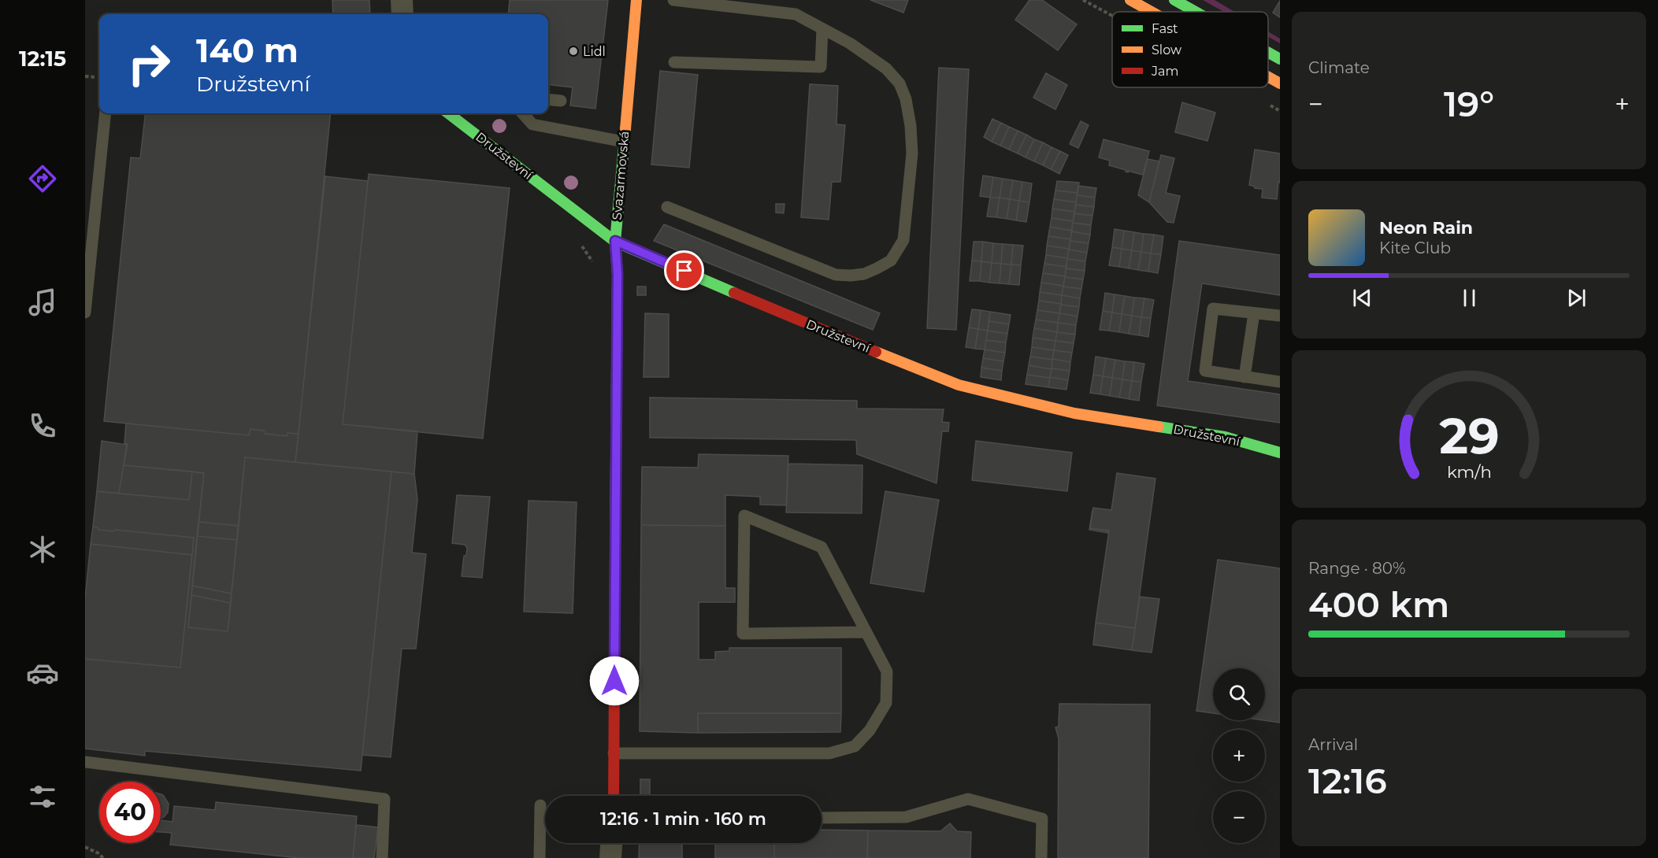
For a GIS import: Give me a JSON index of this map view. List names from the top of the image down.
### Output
{
  "streets": {
    "street": ["Družstevní", "Svazarmovská"]
  },
  "crossings": [
    ["Družstevní", "Svazarmovská"]
  ],
  "places": ["Lidl"],
  "legend": ["Fast", "Slow", "Jam"],
  "page": {
    "tabs": "12:15",
    "tile": [
      "Climate",
      ["Range · 80%", "400 km"],
      ["Arrival", "12:16"]
    ],
    "turn": ["140 m", "Družstevní"],
    "heat": ["−", "19°", "+"],
    "song": ["Neon Rain", "Kite Club"],
    "map_buttons": ["+", "−"],
    "limit": "40",
    "trip": "12:16 · 1 min · 160 m",
    "gauge": ["29", "km/h"]
  }
}
